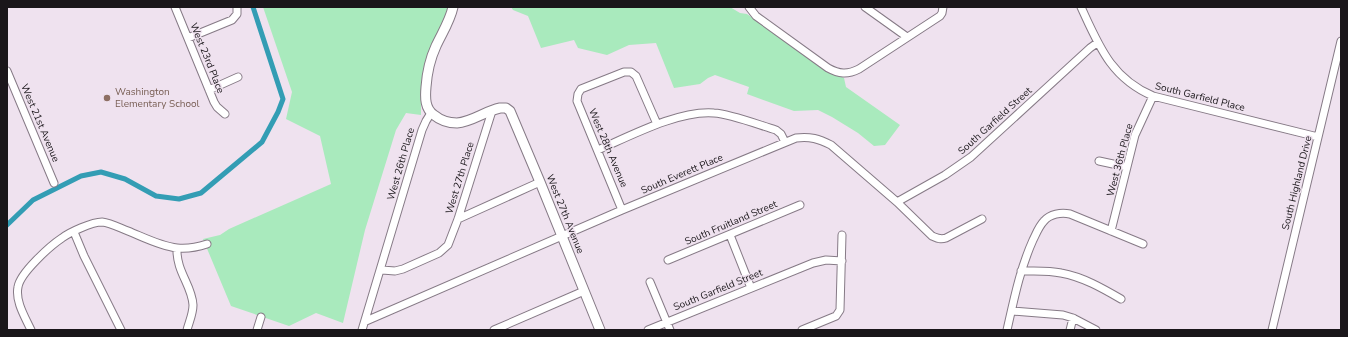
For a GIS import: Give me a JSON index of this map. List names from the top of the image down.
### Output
{
  "streets": {
    "main road": ["West 27th Avenue"],
    "street": [
      "West 23rd Place",
      "South Garfield Place",
      "South Garfield Street",
      "West 21st Avenue",
      "West 28th Avenue",
      "West 36th Place",
      "West 26th Place",
      "South Everett Place",
      "West 27th Place",
      "South Highland Drive",
      "South Fruitland Street"
    ]
  },
  "crossings": [
    ["South Garfield Place", "South Garfield Street"],
    ["South Garfield Place", "West 36th Place"],
    ["South Garfield Place", "South Highland Drive"],
    ["South Garfield Street", "South Everett Place"],
    ["West 28th Avenue", "South Everett Place"],
    ["West 26th Place", "South Everett Place"],
    ["West 26th Place", "West 27th Place"],
    ["South Everett Place", "West 27th Avenue"],
    ["West 27th Place", "West 27th Avenue"]
  ],
  "places": ["Washington Elementary School"]
}
